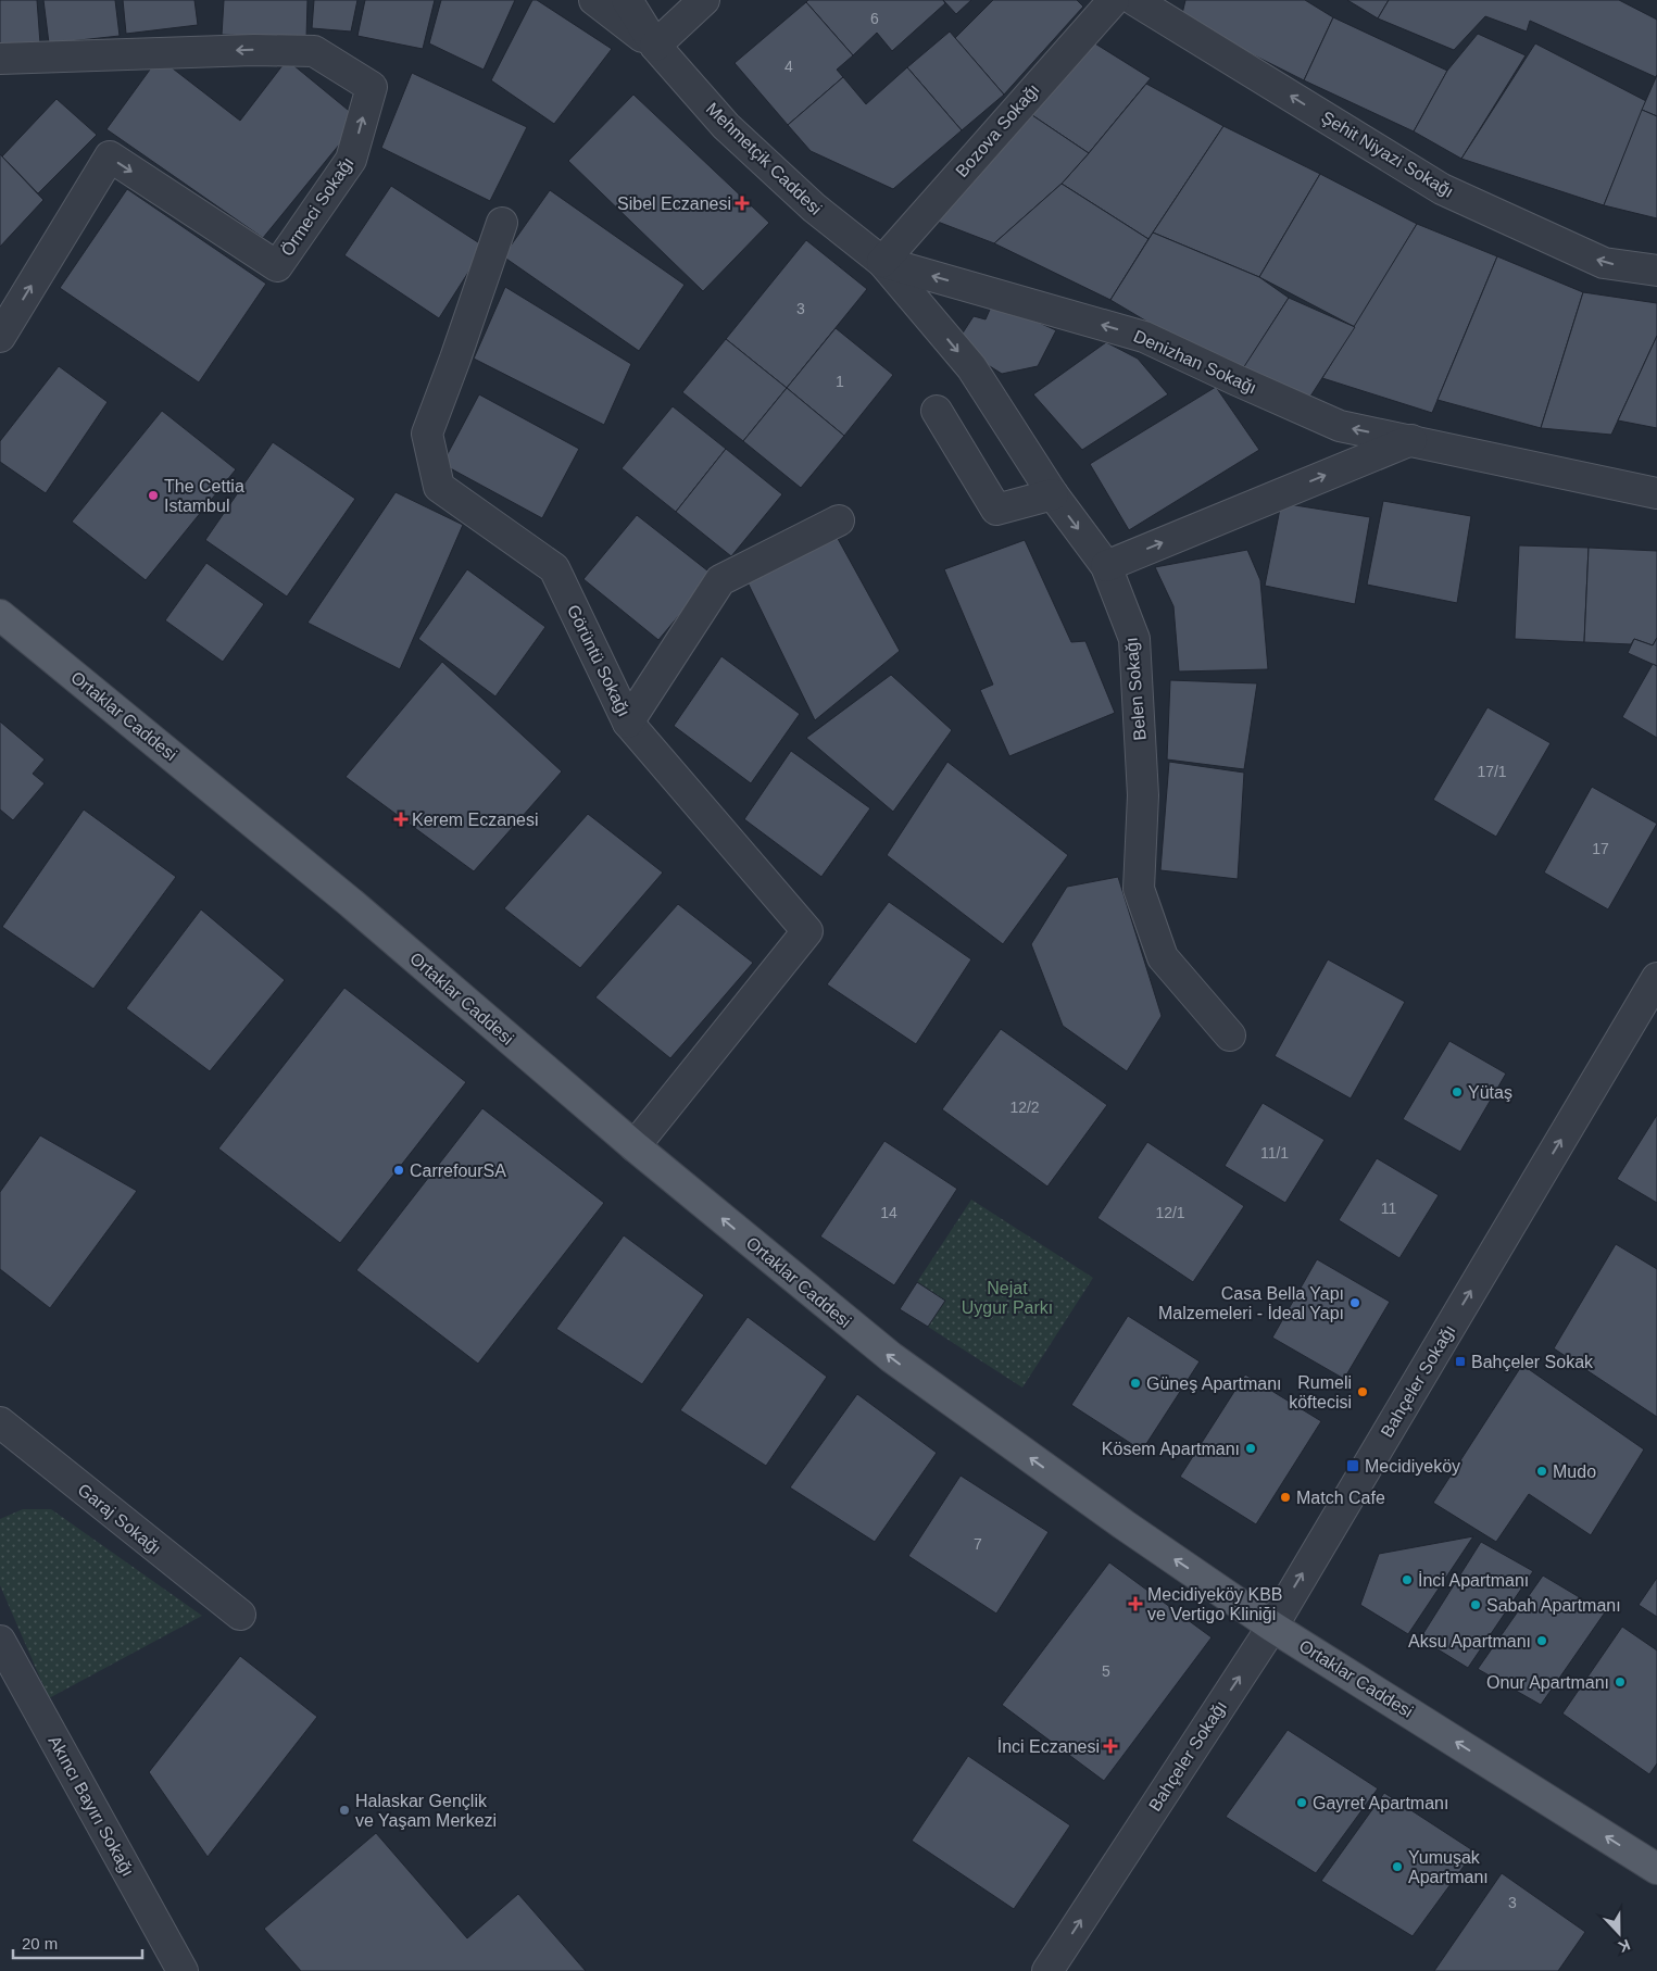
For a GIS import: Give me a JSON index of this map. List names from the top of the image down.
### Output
{
  "streets": {
    "main road": ["Ortaklar Caddesi"],
    "street": [
      "Bozova Sokağı",
      "Şehit Niyazi Sokağı",
      "Mehmetçik Caddesi",
      "Örmeci Sokağı",
      "Denizhan Sokağı",
      "Görüntü Sokağı",
      "Belen Sokağı",
      "Bahçeler Sokağı",
      "Garaj Sokağı",
      "Akıncı Bayırı Sokağı"
    ]
  },
  "crossings": [
    ["Bozova Sokağı", "Mehmetçik Caddesi"],
    ["Bozova Sokağı", "Denizhan Sokağı"],
    ["Bozova Sokağı", "Belen Sokağı"],
    ["Mehmetçik Caddesi", "Denizhan Sokağı"],
    ["Mehmetçik Caddesi", "Belen Sokağı"],
    ["Denizhan Sokağı", "Belen Sokağı"],
    ["Görüntü Sokağı", "Ortaklar Caddesi"],
    ["Ortaklar Caddesi", "Bahçeler Sokağı"]
  ],
  "one_way": [
    "Şehit Niyazi Sokağı",
    "Denizhan Sokağı",
    "Belen Sokağı",
    "Ortaklar Caddesi",
    "Bahçeler Sokağı"
  ],
  "parks": ["Nejat Uygur Parkı"],
  "places": {
    "health": [
      "Sibel Eczanesi",
      "Kerem Eczanesi",
      "Mecidiyeköy KBB ve Vertigo Kliniği",
      "İnci Eczanesi"
    ],
    "other": [
      "The Cettia Istambul",
      "Yütaş",
      "CarrefourSA",
      "Casa Bella Yapı Malzemeleri - İdeal Yapı",
      "Güneş Apartmanı",
      "Rumeli köftecisi",
      "Kösem Apartmanı",
      "Mudo",
      "Match Cafe",
      "İnci Apartmanı",
      "Sabah Apartmanı",
      "Aksu Apartmanı",
      "Onur Apartmanı",
      "Gayret Apartmanı",
      "Halaskar Gençlik ve Yaşam Merkezi",
      "Yumuşak Apartmanı"
    ],
    "transit": ["Bahçeler Sokak", "Mecidiyeköy"]
  },
  "house_numbers": [
    "6",
    "4",
    "3",
    "1",
    "17/1",
    "17",
    "12/2",
    "11/1",
    "11",
    "14",
    "12/1",
    "7",
    "5",
    "3"
  ],
  "scale_bar": "20 m",
  "north": "bottom"
}
